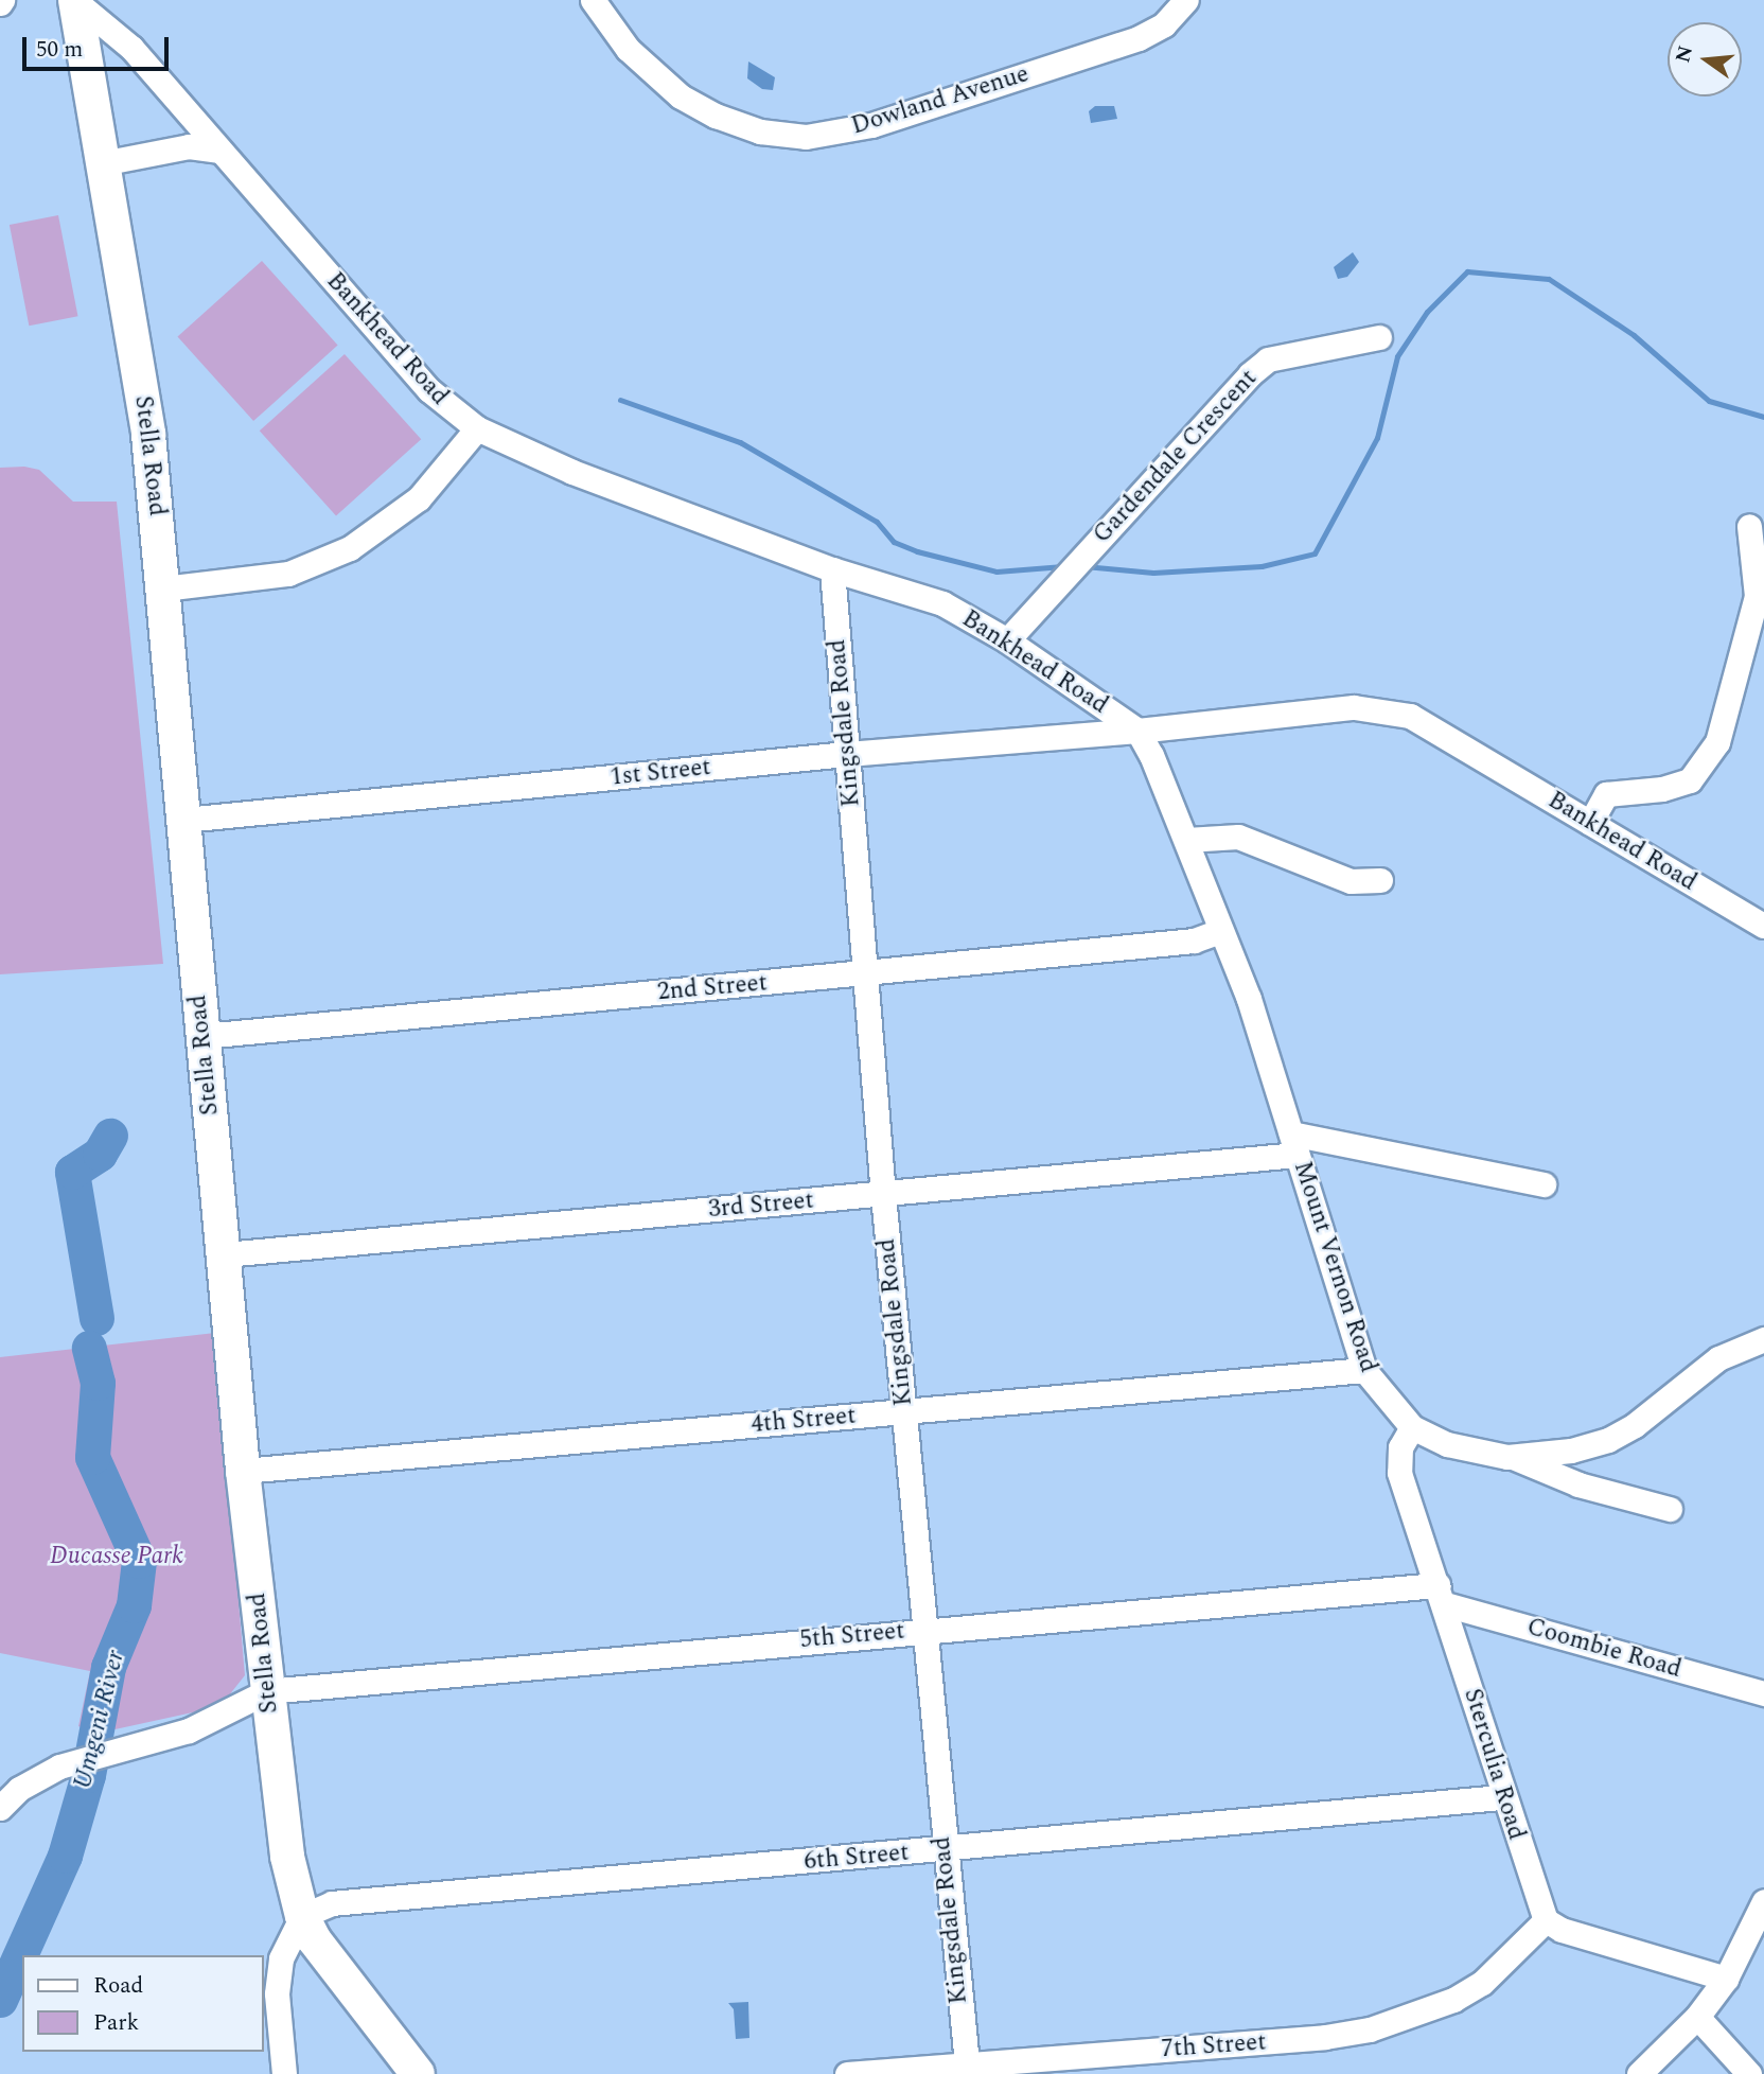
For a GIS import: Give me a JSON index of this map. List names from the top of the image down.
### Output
{
  "streets": {
    "main road": ["Stella Road"],
    "street": [
      "Dowland Avenue",
      "Bankhead Road",
      "Gardendale Crescent",
      "Kingsdale Road",
      "1st Street",
      "2nd Street",
      "3rd Street",
      "Mount Vernon Road",
      "4th Street",
      "5th Street",
      "Coombie Road",
      "Sterculia Road",
      "6th Street",
      "7th Street"
    ]
  },
  "crossings": [
    ["Bankhead Road", "Stella Road"],
    ["Bankhead Road", "Gardendale Crescent"],
    ["Bankhead Road", "Kingsdale Road"],
    ["Bankhead Road", "1st Street"],
    ["Bankhead Road", "Mount Vernon Road"],
    ["Stella Road", "1st Street"],
    ["Stella Road", "2nd Street"],
    ["Stella Road", "3rd Street"],
    ["Stella Road", "4th Street"],
    ["Stella Road", "5th Street"],
    ["Stella Road", "6th Street"],
    ["Kingsdale Road", "1st Street"],
    ["Kingsdale Road", "2nd Street"],
    ["Kingsdale Road", "3rd Street"],
    ["Kingsdale Road", "4th Street"],
    ["Kingsdale Road", "5th Street"],
    ["Kingsdale Road", "6th Street"],
    ["Kingsdale Road", "7th Street"],
    ["1st Street", "Mount Vernon Road"],
    ["2nd Street", "Mount Vernon Road"],
    ["3rd Street", "Mount Vernon Road"],
    ["Mount Vernon Road", "4th Street"],
    ["Mount Vernon Road", "Sterculia Road"],
    ["5th Street", "Coombie Road"],
    ["5th Street", "Sterculia Road"],
    ["Coombie Road", "Sterculia Road"],
    ["Sterculia Road", "6th Street"],
    ["Sterculia Road", "7th Street"]
  ],
  "water": ["Umgeni River"],
  "parks": ["Ducasse Park"],
  "legend": ["Road", "Park"],
  "scale_bar": "50 m",
  "north": "left"
}
